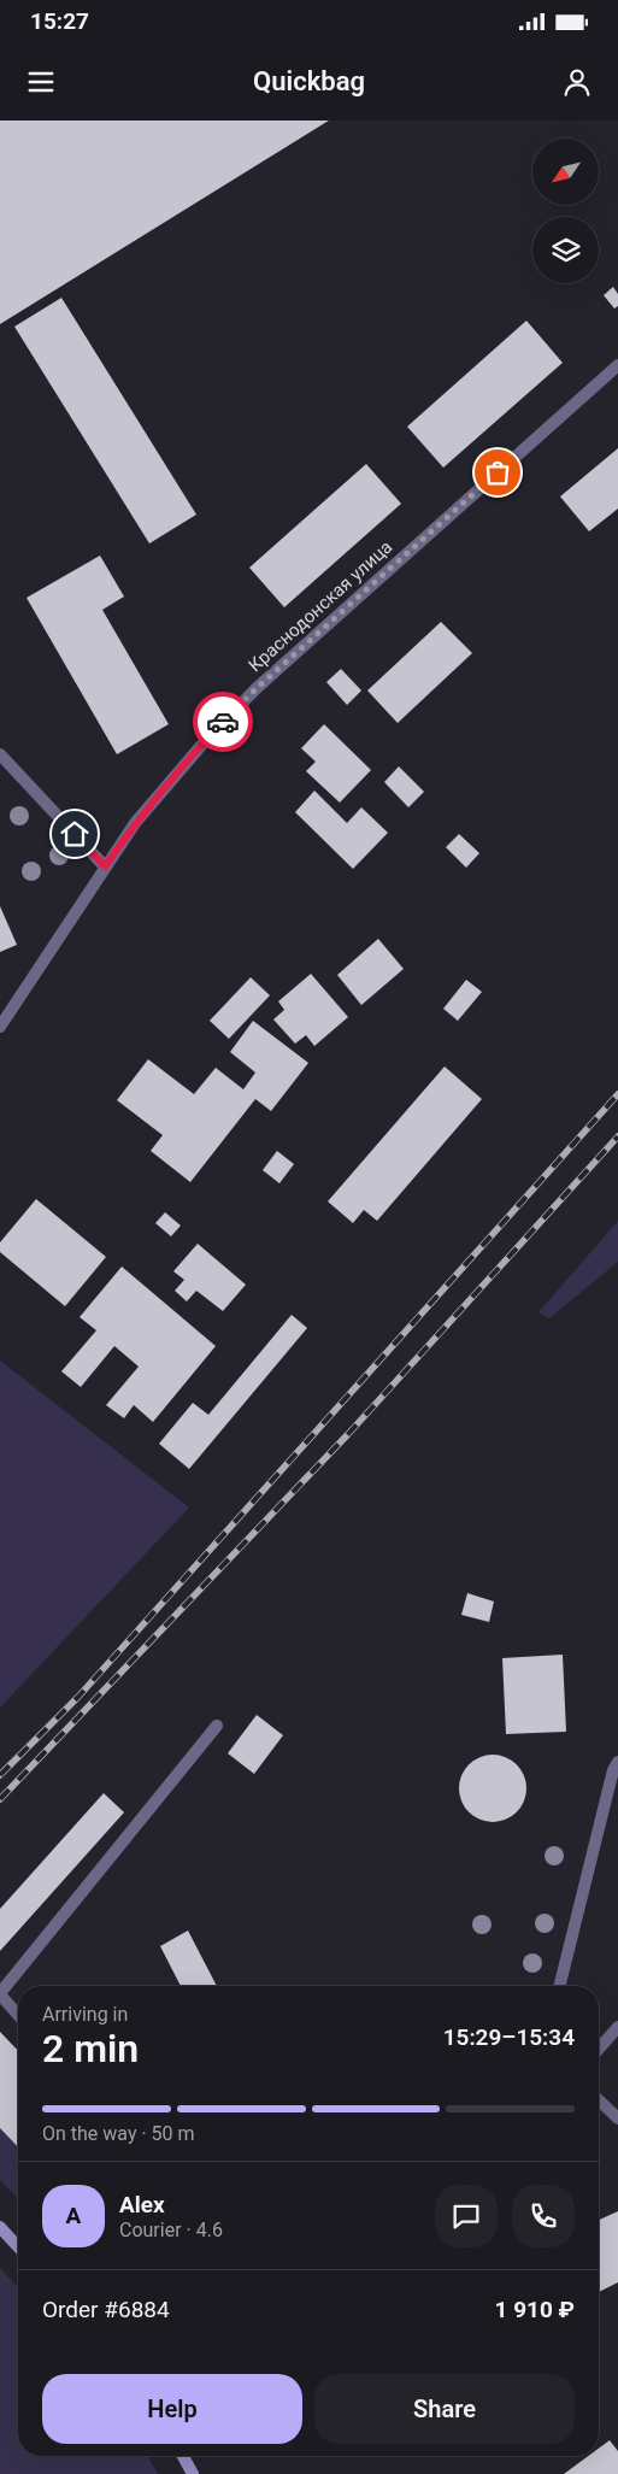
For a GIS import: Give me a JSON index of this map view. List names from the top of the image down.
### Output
{
  "streets": {
    "street": ["Краснодонская улица"]
  },
  "north": "bottom left",
  "page": {
    "status": "15:27",
    "header": "Quickbag",
    "heading": ["2 min", "Arriving in", "15:29–15:34"],
    "panel": [
      "Alex",
      "Courier · 4.6",
      "Order #6884",
      "1 910 ₽"
    ],
    "bar": "On the way · 50 m",
    "round": "A",
    "buttons": ["Help", "Share"]
  }
}
